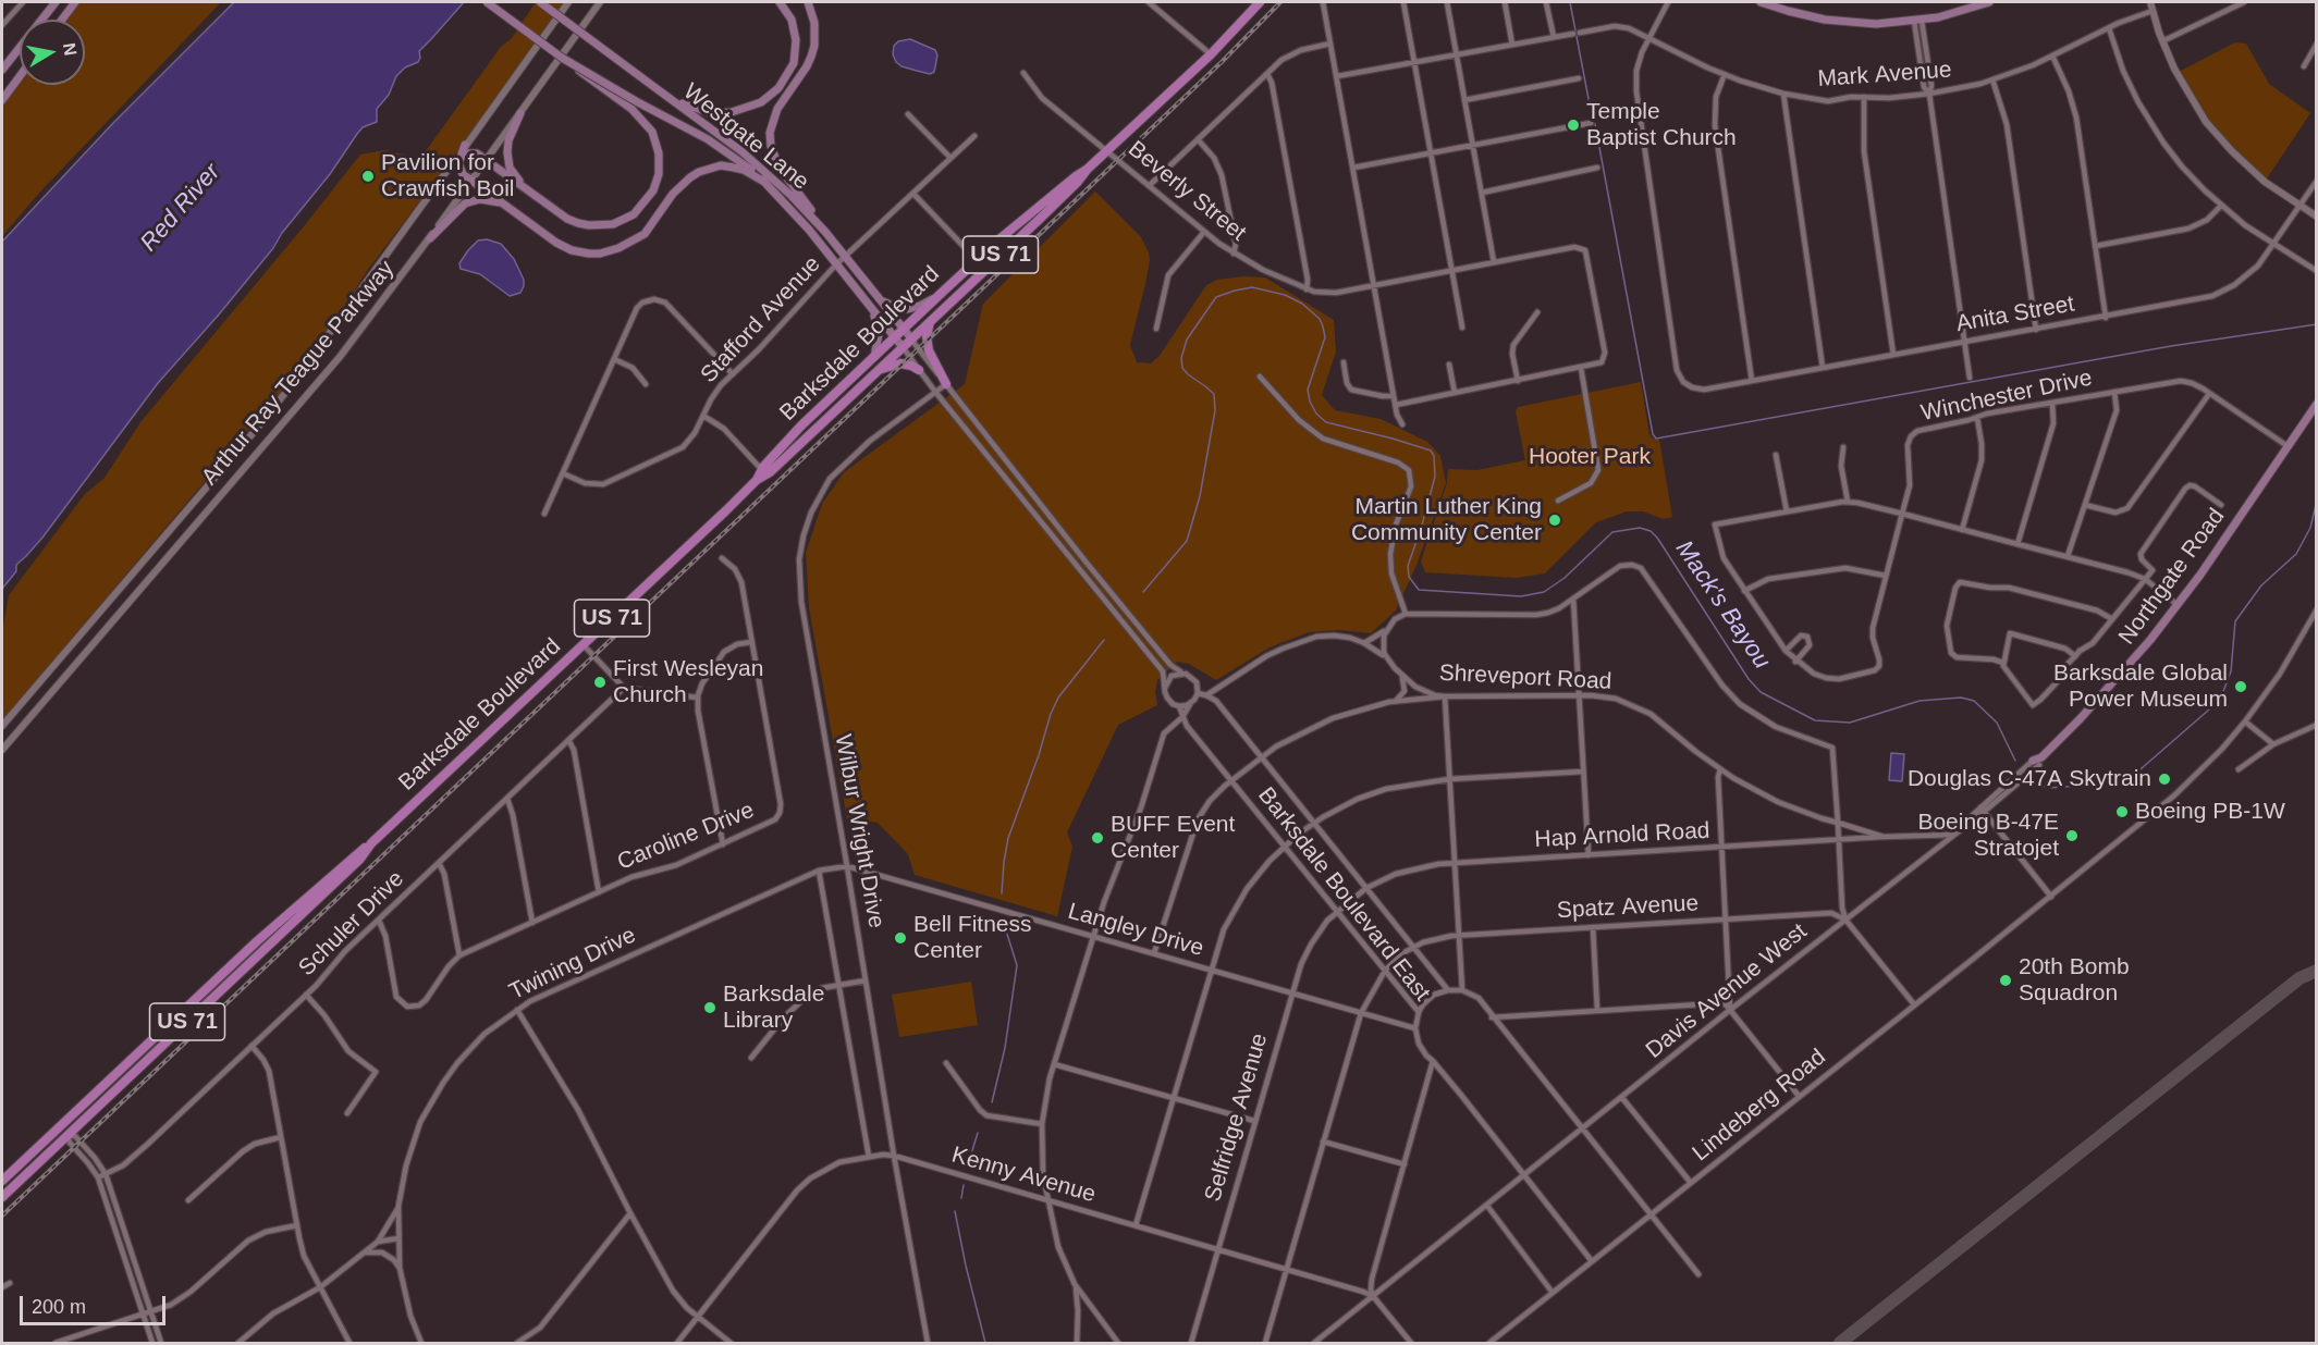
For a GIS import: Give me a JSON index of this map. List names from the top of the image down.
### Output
{
  "streets": {
    "main road": [
      "Westgate Lane",
      "US 71",
      "Barksdale Boulevard",
      "Northgate Road"
    ],
    "street": [
      "Mark Avenue",
      "Beverly Street",
      "Anita Street",
      "Stafford Avenue",
      "Arthur Ray Teague Parkway",
      "Winchester Drive",
      "Shreveport Road",
      "Wilbur Wright Drive",
      "Hap Arnold Road",
      "Caroline Drive",
      "Barksdale Boulevard East",
      "Spatz Avenue",
      "Schuler Drive",
      "Langley Drive",
      "Twining Drive",
      "Davis Avenue West",
      "Lindeberg Road",
      "Selfridge Avenue",
      "Kenny Avenue"
    ]
  },
  "crossings": [
    ["Mark Avenue", "Anita Street"],
    ["Westgate Lane", "Stafford Avenue"],
    ["Westgate Lane", "Barksdale Boulevard"],
    ["Beverly Street", "Barksdale Boulevard"],
    ["Winchester Drive", "Northgate Road"],
    ["Northgate Road", "Davis Avenue West"],
    ["Shreveport Road", "Hap Arnold Road"],
    ["Shreveport Road", "Davis Avenue West"],
    ["Wilbur Wright Drive", "Langley Drive"],
    ["Wilbur Wright Drive", "Twining Drive"],
    ["Wilbur Wright Drive", "Kenny Avenue"],
    ["Hap Arnold Road", "Barksdale Boulevard East"],
    ["Hap Arnold Road", "Selfridge Avenue"],
    ["Caroline Drive", "Schuler Drive"],
    ["Barksdale Boulevard East", "Langley Drive"],
    ["Barksdale Boulevard East", "Davis Avenue West"],
    ["Barksdale Boulevard East", "Lindeberg Road"],
    ["Barksdale Boulevard East", "Selfridge Avenue"],
    ["Spatz Avenue", "Davis Avenue West"],
    ["Langley Drive", "Twining Drive"],
    ["Langley Drive", "Selfridge Avenue"],
    ["Davis Avenue West", "Kenny Avenue"],
    ["Selfridge Avenue", "Kenny Avenue"]
  ],
  "water": ["Red River", "Mack's Bayou"],
  "parks": ["Hooter Park"],
  "places": [
    "Temple Baptist Church",
    "Pavilion for Crawfish Boil",
    "Martin Luther King Community Center",
    "First Wesleyan Church",
    "Barksdale Global Power Museum",
    "Douglas C-47A Skytrain",
    "Boeing PB-1W",
    "Boeing B-47E Stratojet",
    "BUFF Event Center",
    "Bell Fitness Center",
    "20th Bomb Squadron",
    "Barksdale Library"
  ],
  "scale_bar": "200 m",
  "north": "right"
}
